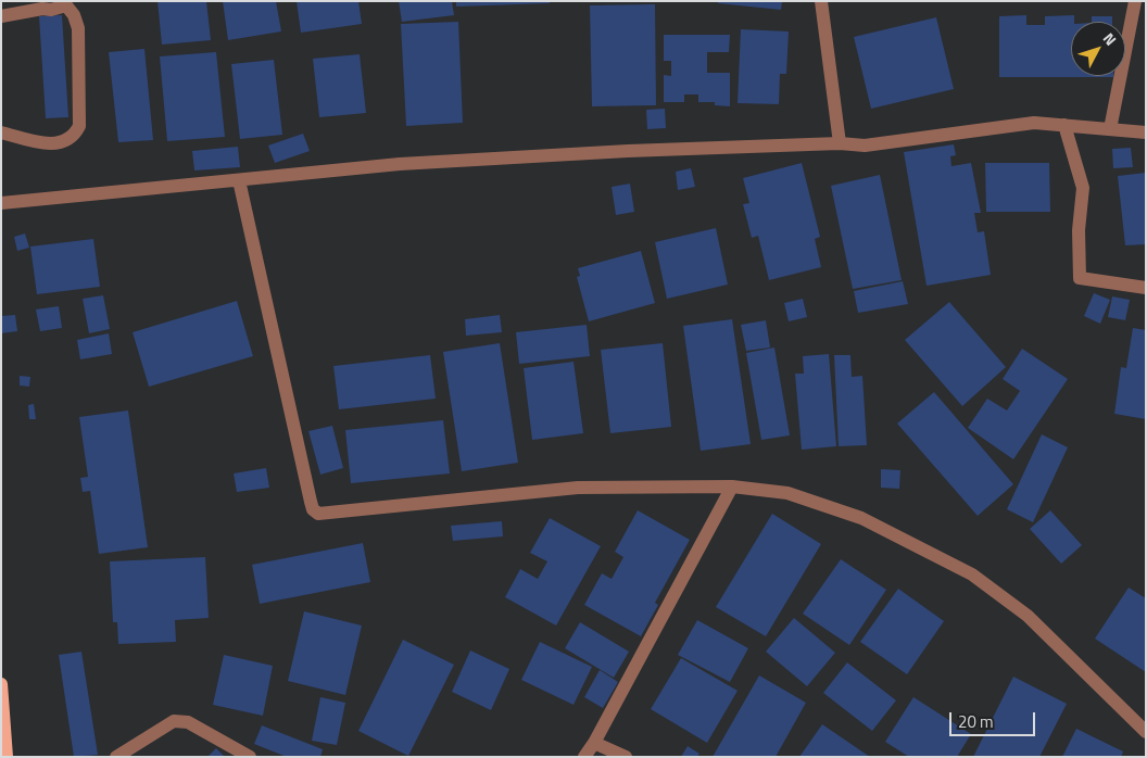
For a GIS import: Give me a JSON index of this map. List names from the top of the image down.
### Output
{
  "scale_bar": "20 m",
  "north": "top right"
}
